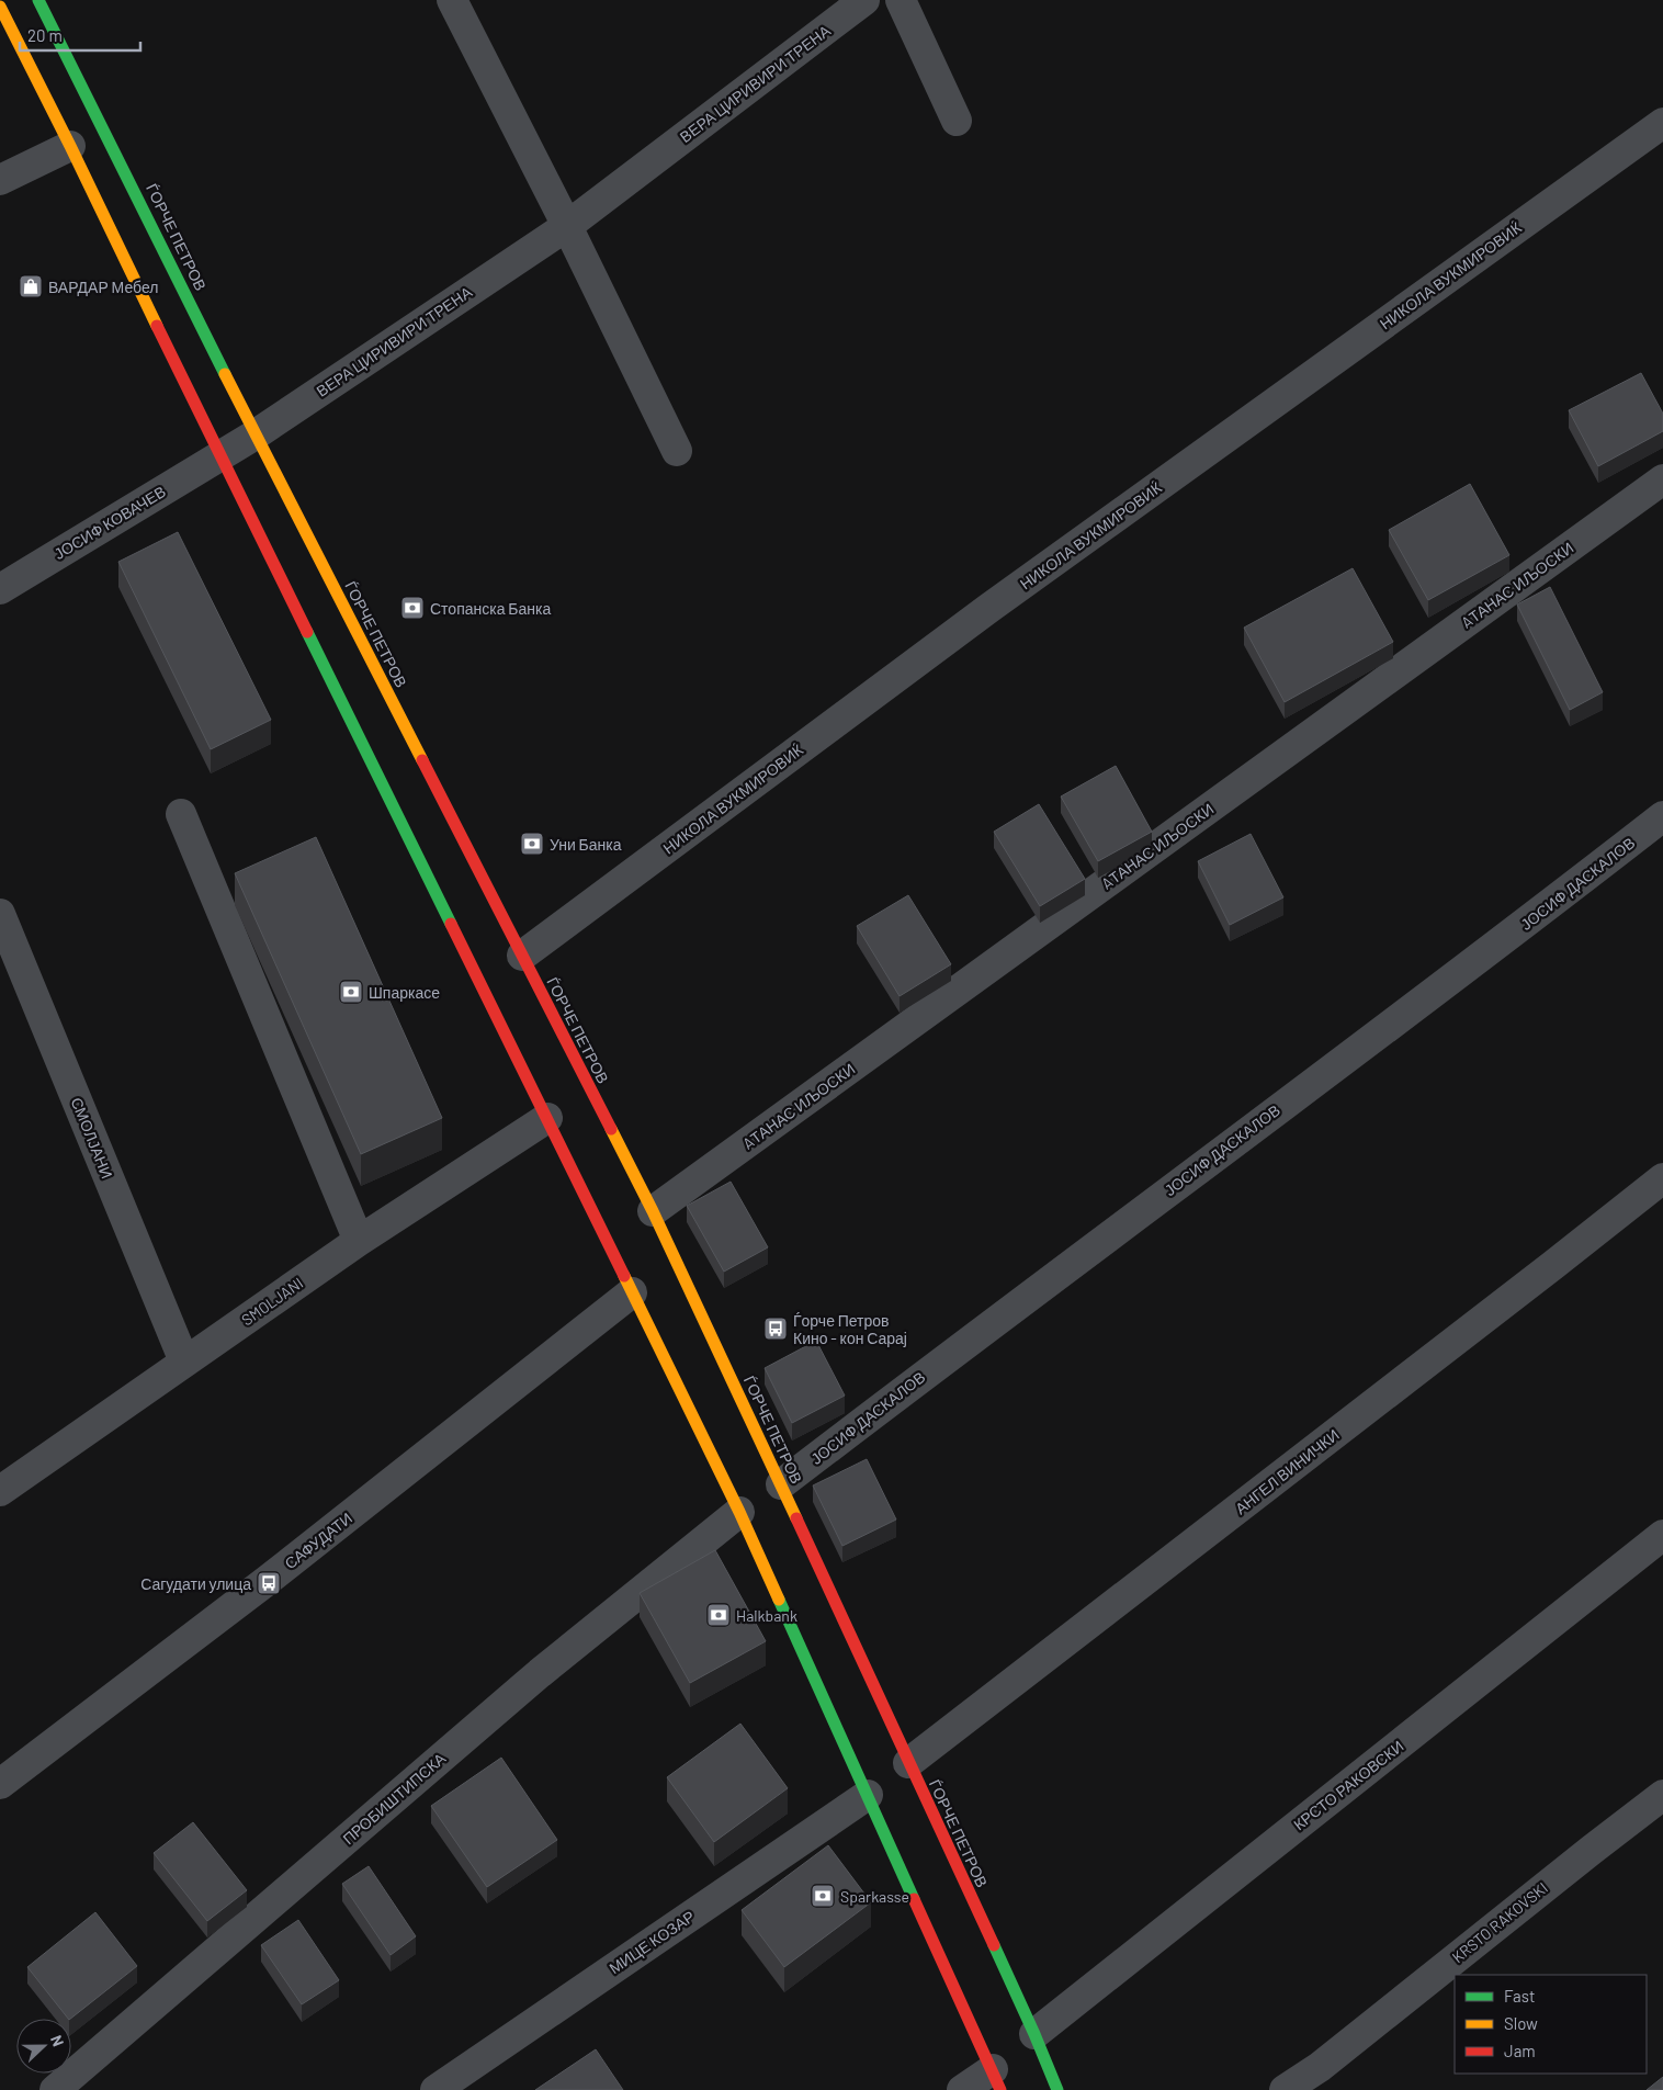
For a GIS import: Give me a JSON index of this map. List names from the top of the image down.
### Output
{
  "streets": {
    "street": [
      "ВЕРА ЦИРИВИРИ ТРЕНА",
      "ЃОРЧЕ ПЕТРОВ",
      "НИКОЛА ВУКМИРОВИЌ",
      "ЈОСИФ КОВАЧЕВ",
      "AТАНАС ИЉОСКИ",
      "ЈОСИФ ДАСКАЛОВ",
      "СМОЛЈАНИ",
      "SMOLJANI",
      "АНГЕЛ ВИНИЧКИ",
      "САФУДАТИ",
      "КРСТО РАКОВСКИ",
      "ПРОБИШТИПСКА",
      "KRSTO RAKOVSKI",
      "МИЦЕ КОЗАР"
    ]
  },
  "crossings": [
    ["ВЕРА ЦИРИВИРИ ТРЕНА", "ЃОРЧЕ ПЕТРОВ"],
    ["ВЕРА ЦИРИВИРИ ТРЕНА", "ЈОСИФ КОВАЧЕВ"],
    ["ЃОРЧЕ ПЕТРОВ", "НИКОЛА ВУКМИРОВИЌ"],
    ["ЃОРЧЕ ПЕТРОВ", "AТАНАС ИЉОСКИ"],
    ["ЃОРЧЕ ПЕТРОВ", "ЈОСИФ ДАСКАЛОВ"],
    ["ЃОРЧЕ ПЕТРОВ", "АНГЕЛ ВИНИЧКИ"],
    ["ЃОРЧЕ ПЕТРОВ", "КРСТО РАКОВСКИ"],
    ["СМОЛЈАНИ", "SMOLJANI"]
  ],
  "places": {
    "shop": ["ВАРДАР Мебел"],
    "bank": [
      "Стопанска Банка",
      "Уни Банка",
      "Шпаркасе",
      "Halkbank",
      "Sparkasse"
    ],
    "bus stop": ["Ѓорче Петров Кино - кон Сарај", "Сагудати улица"]
  },
  "legend": ["Fast", "Slow", "Jam"],
  "scale_bar": "20 m",
  "north": "right"
}
